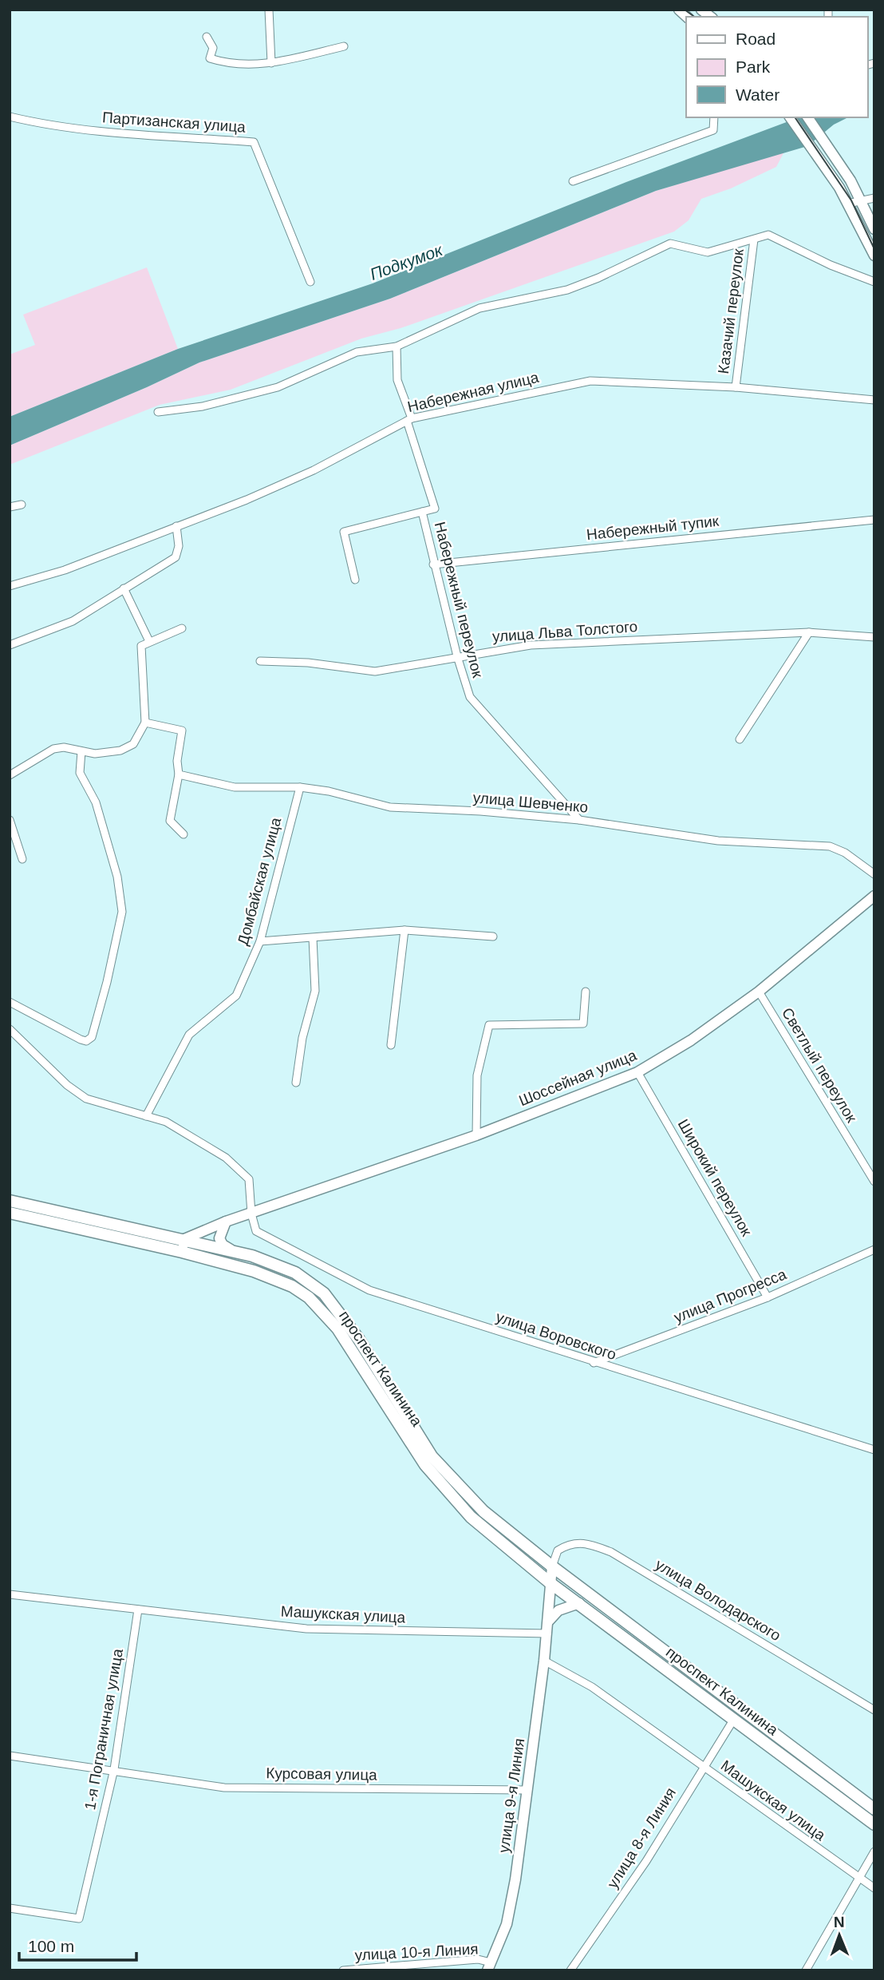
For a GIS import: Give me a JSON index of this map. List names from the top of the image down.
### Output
{
  "streets": {
    "main road": ["Шоссейная улица", "проспект Калинина", "улица 9-я Линия"],
    "street": [
      "Партизанская улица",
      "Казачий переулок",
      "Набережная улица",
      "Набережный тупик",
      "Набережный переулок",
      "улица Льва Толстого",
      "улица Шевченко",
      "Домбайская улица",
      "Светлый переулок",
      "Широкий переулок",
      "улица Прогресса",
      "улица Воровского",
      "улица Володарского",
      "Машукская улица",
      "1-я Пограничная улица",
      "Курсовая улица",
      "улица 8-я Линия",
      "улица 10-я Линия"
    ]
  },
  "crossings": [
    ["Казачий переулок", "Набережная улица"],
    ["Набережная улица", "Набережный переулок"],
    ["Набережный тупик", "Набережный переулок"],
    ["Набережный переулок", "улица Льва Толстого"],
    ["Набережный переулок", "улица Шевченко"],
    ["улица Шевченко", "Домбайская улица"],
    ["Светлый переулок", "Шоссейная улица"],
    ["Шоссейная улица", "Широкий переулок"],
    ["Шоссейная улица", "улица Воровского"],
    ["Шоссейная улица", "проспект Калинина"],
    ["Широкий переулок", "улица Прогресса"],
    ["улица Прогресса", "улица Воровского"],
    ["проспект Калинина", "улица Володарского"],
    ["проспект Калинина", "улица 9-я Линия"],
    ["проспект Калинина", "улица 8-я Линия"],
    ["Машукская улица", "1-я Пограничная улица"],
    ["Машукская улица", "улица 9-я Линия"],
    ["Машукская улица", "улица 8-я Линия"],
    ["1-я Пограничная улица", "Курсовая улица"],
    ["Курсовая улица", "улица 9-я Линия"],
    ["улица 9-я Линия", "улица 10-я Линия"]
  ],
  "water": ["Подкумок"],
  "legend": ["Road", "Park", "Water"],
  "scale_bar": "100 m",
  "north": "top"
}
